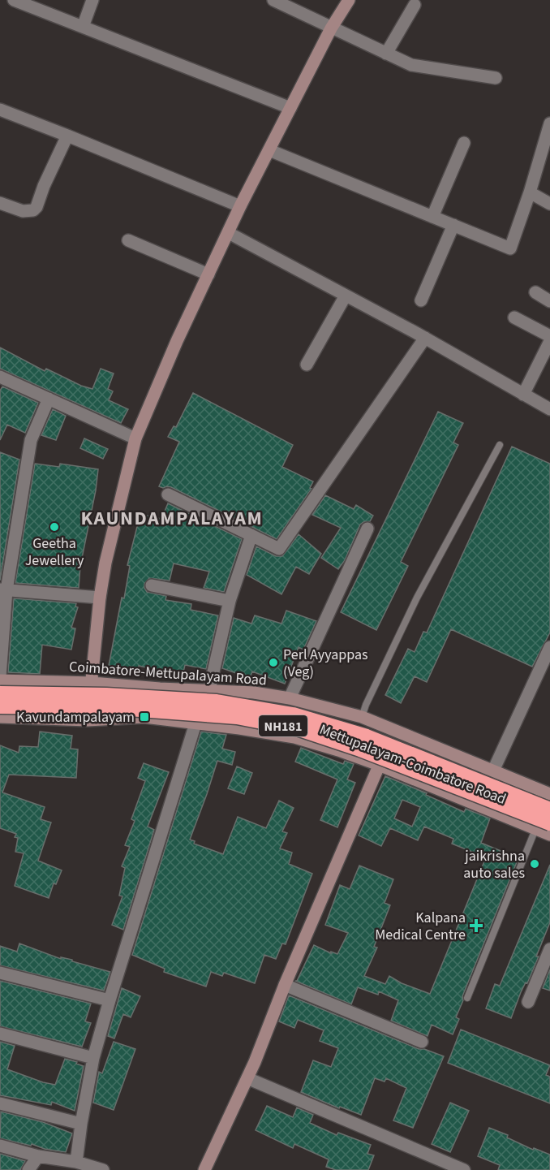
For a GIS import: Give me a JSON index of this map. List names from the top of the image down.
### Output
{
  "streets": {
    "highway": ["NH181"],
    "main road": ["Coimbatore-Mettupalayam Road", "Mettupalayam-Coimbatore Road"]
  },
  "districts": ["KAUNDAMPALAYAM"],
  "places": {
    "other": ["Geetha Jewellery", "Perl Ayyappas (Veg)", "jaikrishna auto sales"],
    "transit": ["Kavundampalayam"],
    "health": ["Kalpana Medical Centre"]
  }
}
